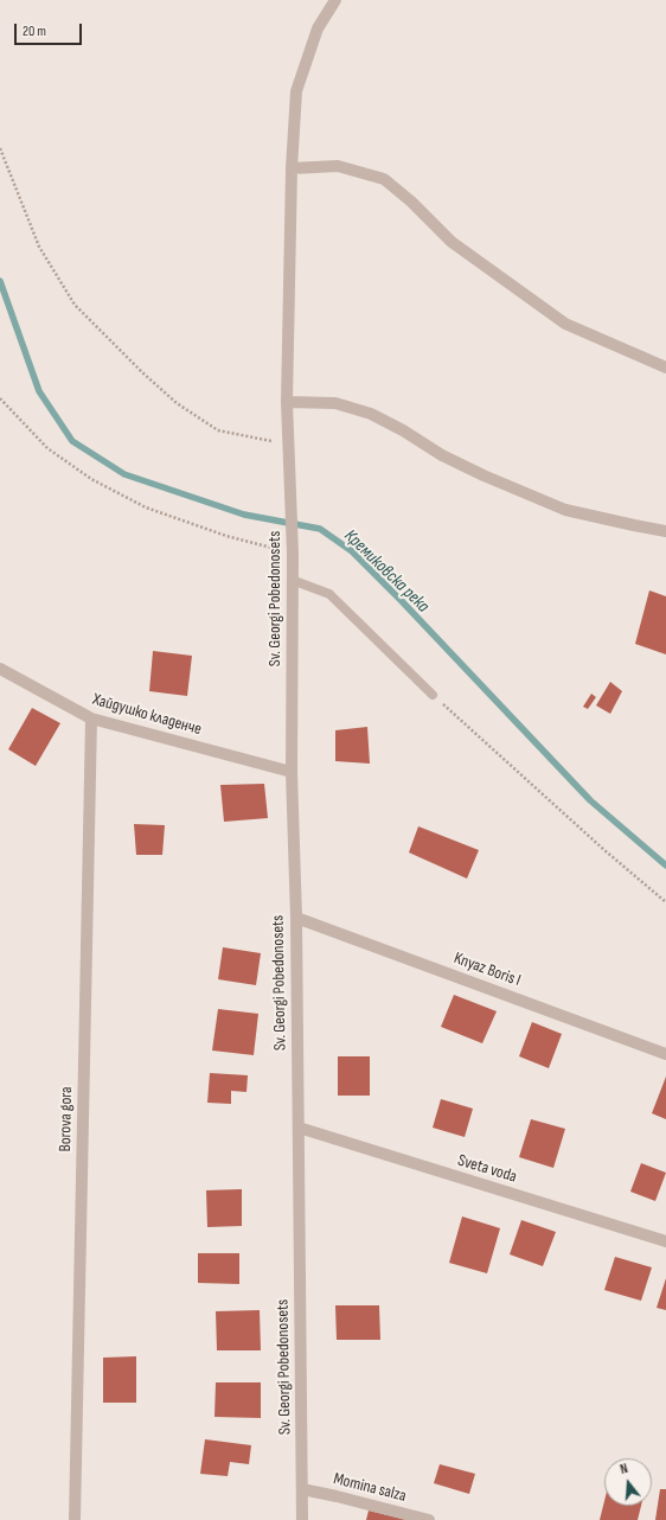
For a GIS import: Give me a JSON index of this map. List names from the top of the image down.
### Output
{
  "streets": {
    "street": [
      "Sv. Georgi Pobedonosets",
      "Хайдушко кладенче",
      "Knyaz Boris I",
      "Borova gora",
      "Sveta voda",
      "Momina salza"
    ]
  },
  "crossings": [
    ["Sv. Georgi Pobedonosets", "Хайдушко кладенче"],
    ["Sv. Georgi Pobedonosets", "Knyaz Boris I"],
    ["Sv. Georgi Pobedonosets", "Sveta voda"],
    ["Sv. Georgi Pobedonosets", "Momina salza"],
    ["Хайдушко кладенче", "Borova gora"]
  ],
  "water": ["Кремиковска река"],
  "scale_bar": "20 m",
  "north": "top"
}
